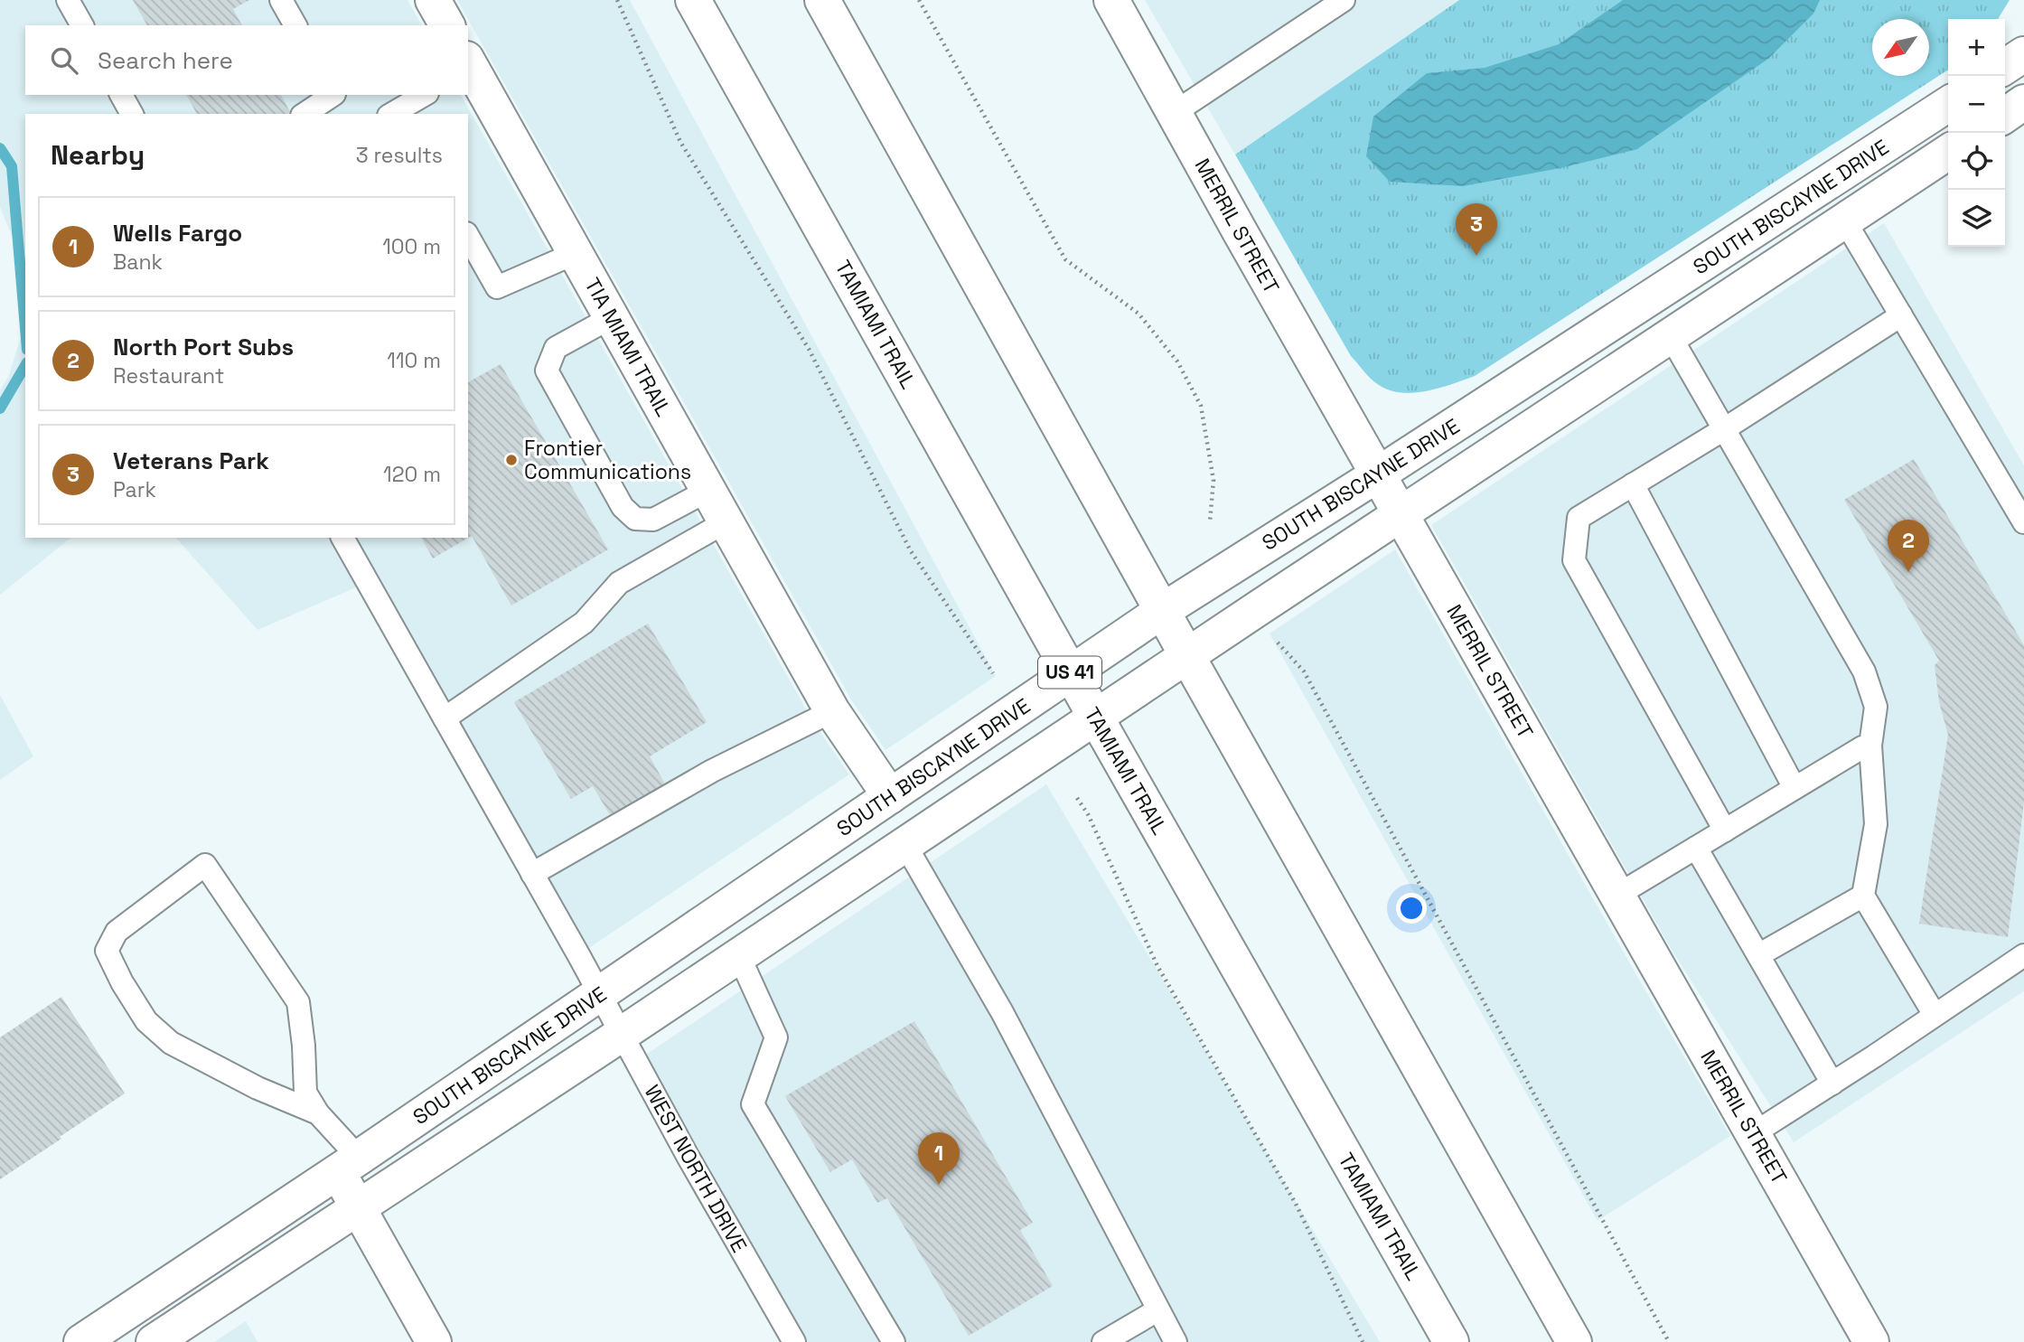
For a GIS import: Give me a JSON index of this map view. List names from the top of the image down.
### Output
{
  "streets": {
    "street": [
      "SOUTH BISCAYNE DRIVE",
      "MERRIL STREET",
      "TAMIAMI TRAIL",
      "TIA MIAMI TRAIL",
      "US 41"
    ],
    "lane": ["WEST NORTH DRIVE"]
  },
  "crossings": [
    ["SOUTH BISCAYNE DRIVE", "MERRIL STREET"],
    ["SOUTH BISCAYNE DRIVE", "TAMIAMI TRAIL"],
    ["SOUTH BISCAYNE DRIVE", "TIA MIAMI TRAIL"],
    ["SOUTH BISCAYNE DRIVE", "WEST NORTH DRIVE"]
  ],
  "places": ["Frontier Communications"],
  "north": "bottom left",
  "page": {
    "map_buttons": ["+", "−"],
    "search": "Search here",
    "heading": ["Nearby", "3 results"],
    "list": [
      {
        "mark": "1",
        "name": "Wells Fargo",
        "note": "Bank",
        "value": "100 m"
      },
      {
        "mark": "2",
        "name": "North Port Subs",
        "note": "Restaurant",
        "value": "110 m"
      },
      {
        "mark": "3",
        "name": "Veterans Park",
        "note": "Park",
        "value": "120 m"
      }
    ],
    "pins": ["3", "2", "1"]
  }
}
